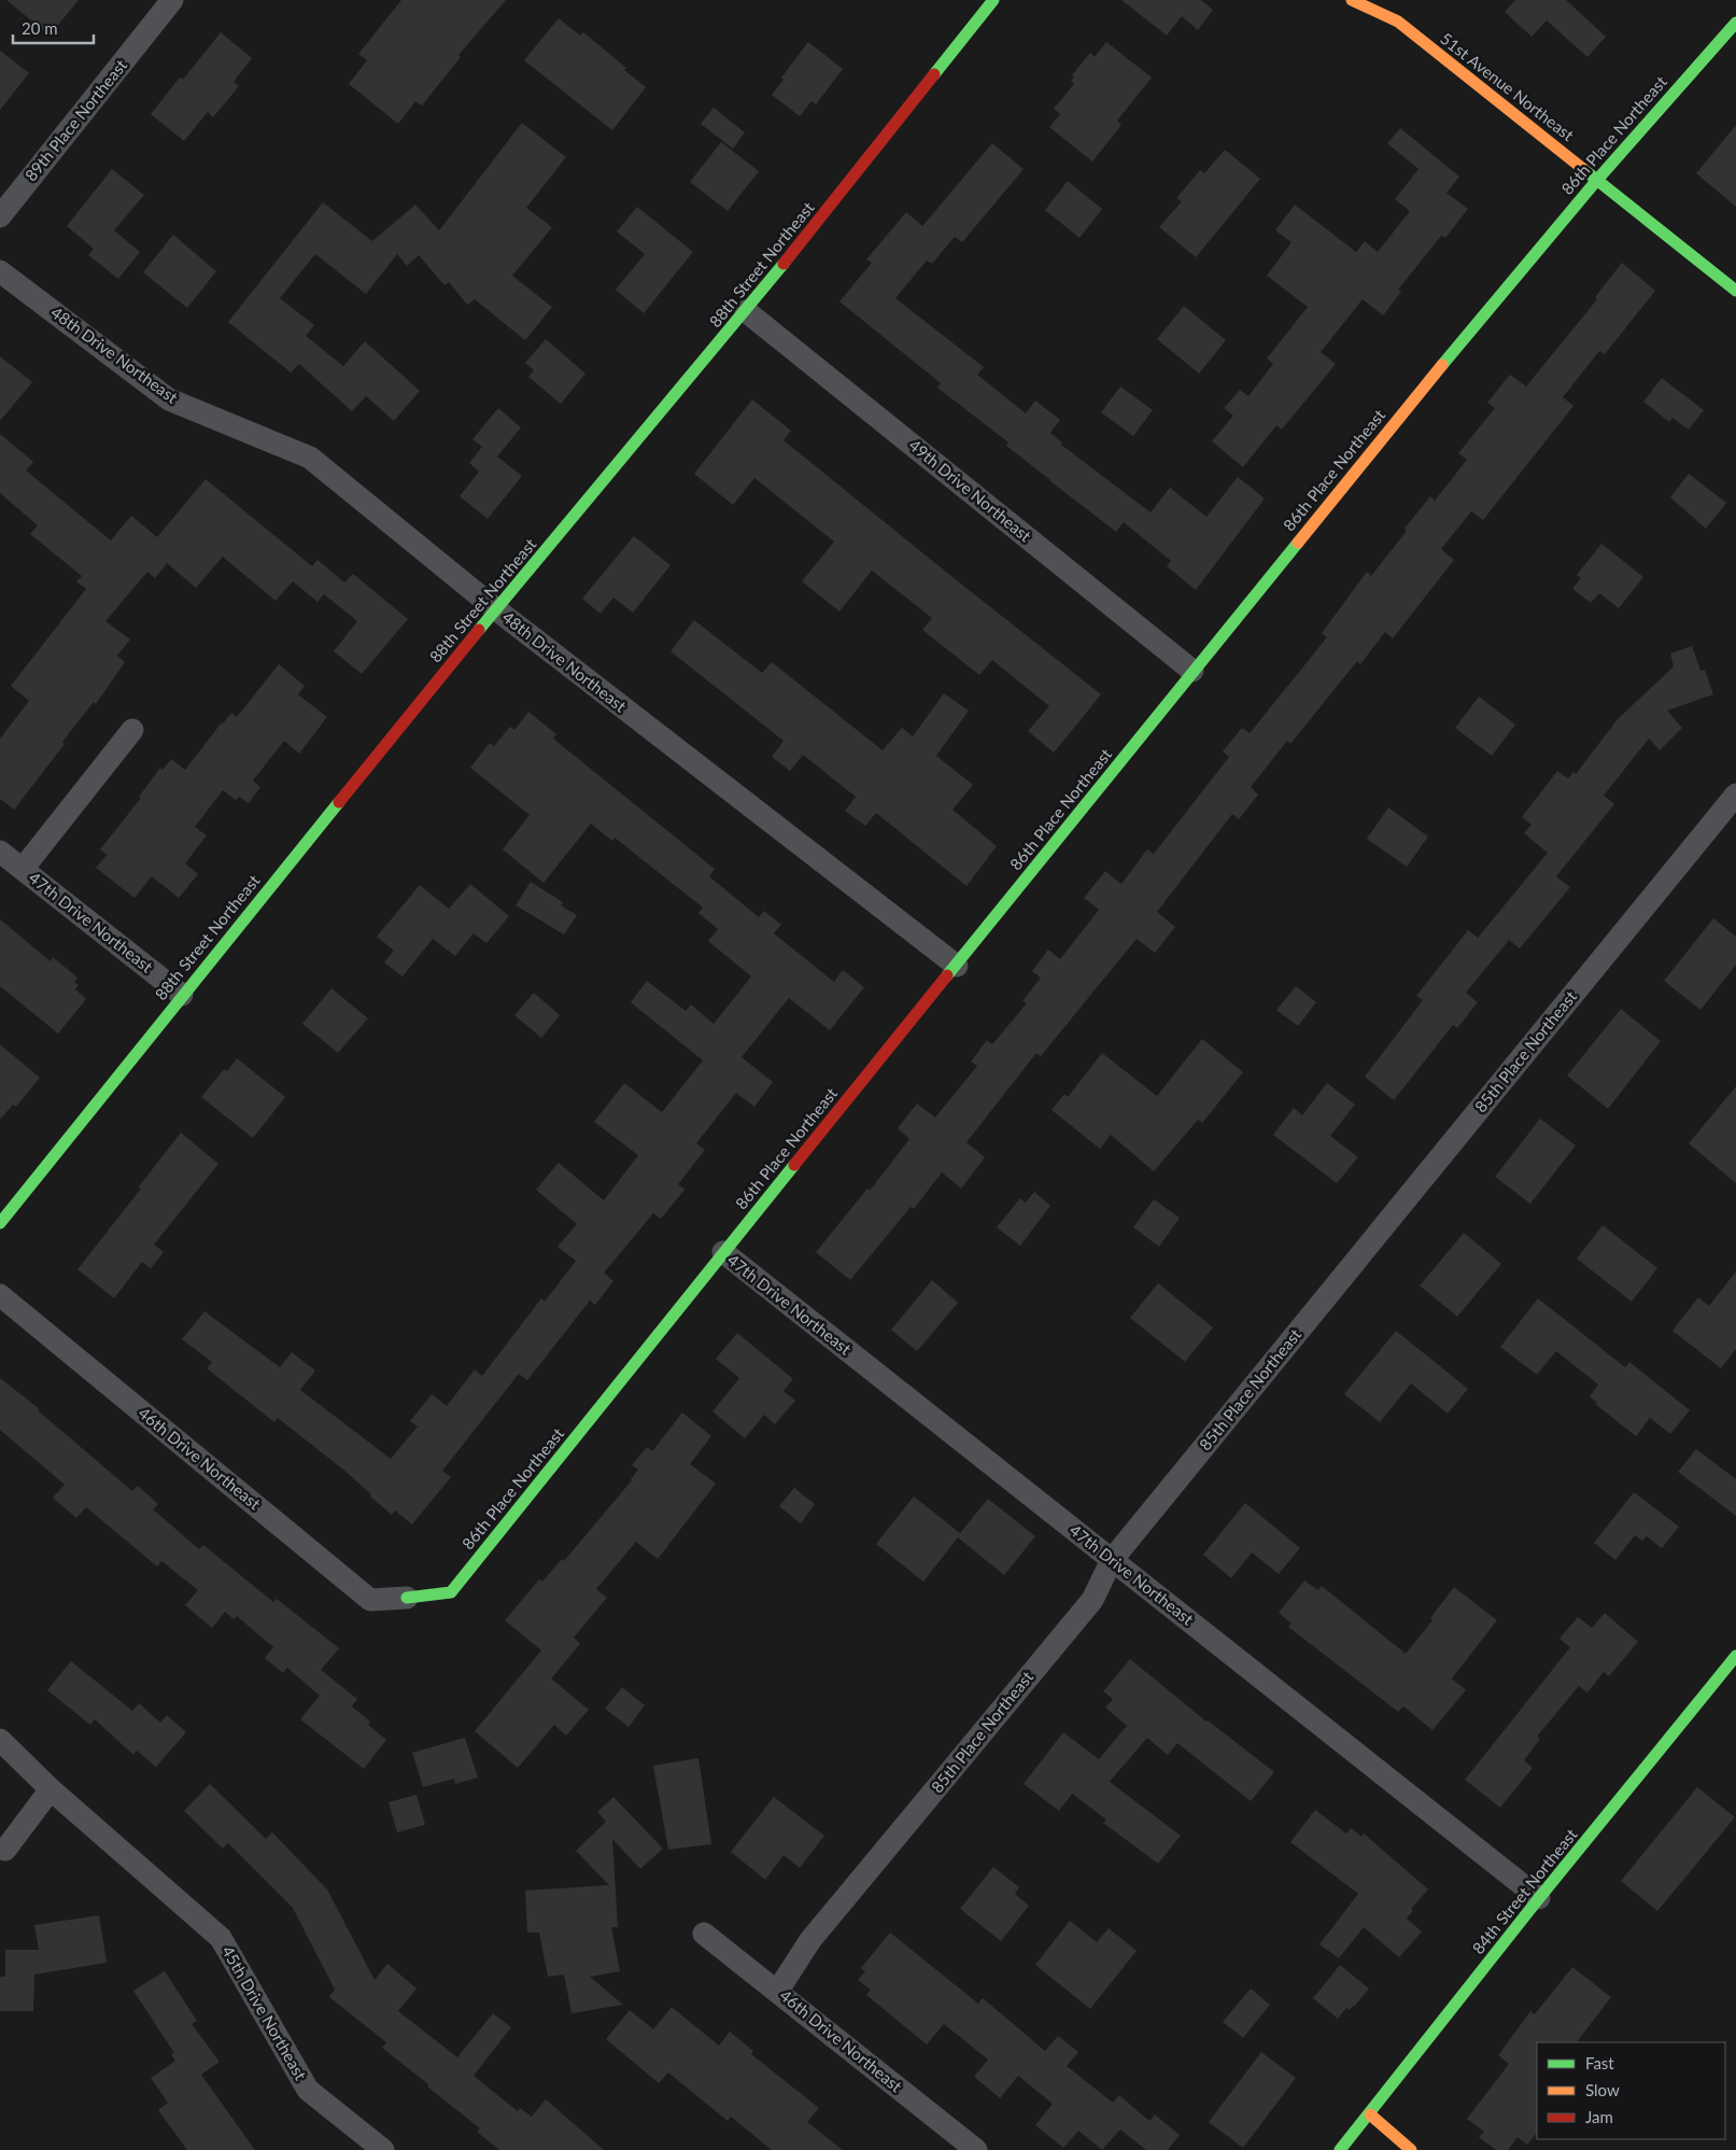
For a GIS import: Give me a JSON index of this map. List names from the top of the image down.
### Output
{
  "streets": {
    "street": [
      "51st Avenue Northeast",
      "89th Place Northeast",
      "86th Place Northeast",
      "88th Street Northeast",
      "48th Drive Northeast",
      "49th Drive Northeast",
      "47th Drive Northeast",
      "85th Place Northeast",
      "46th Drive Northeast",
      "84th Street Northeast",
      "45th Drive Northeast"
    ]
  },
  "crossings": [
    ["51st Avenue Northeast", "86th Place Northeast"],
    ["86th Place Northeast", "48th Drive Northeast"],
    ["86th Place Northeast", "49th Drive Northeast"],
    ["86th Place Northeast", "47th Drive Northeast"],
    ["86th Place Northeast", "46th Drive Northeast"],
    ["88th Street Northeast", "48th Drive Northeast"],
    ["88th Street Northeast", "49th Drive Northeast"],
    ["88th Street Northeast", "47th Drive Northeast"],
    ["47th Drive Northeast", "85th Place Northeast"],
    ["47th Drive Northeast", "84th Street Northeast"],
    ["85th Place Northeast", "46th Drive Northeast"]
  ],
  "legend": ["Fast", "Slow", "Jam"],
  "scale_bar": "20 m"
}
